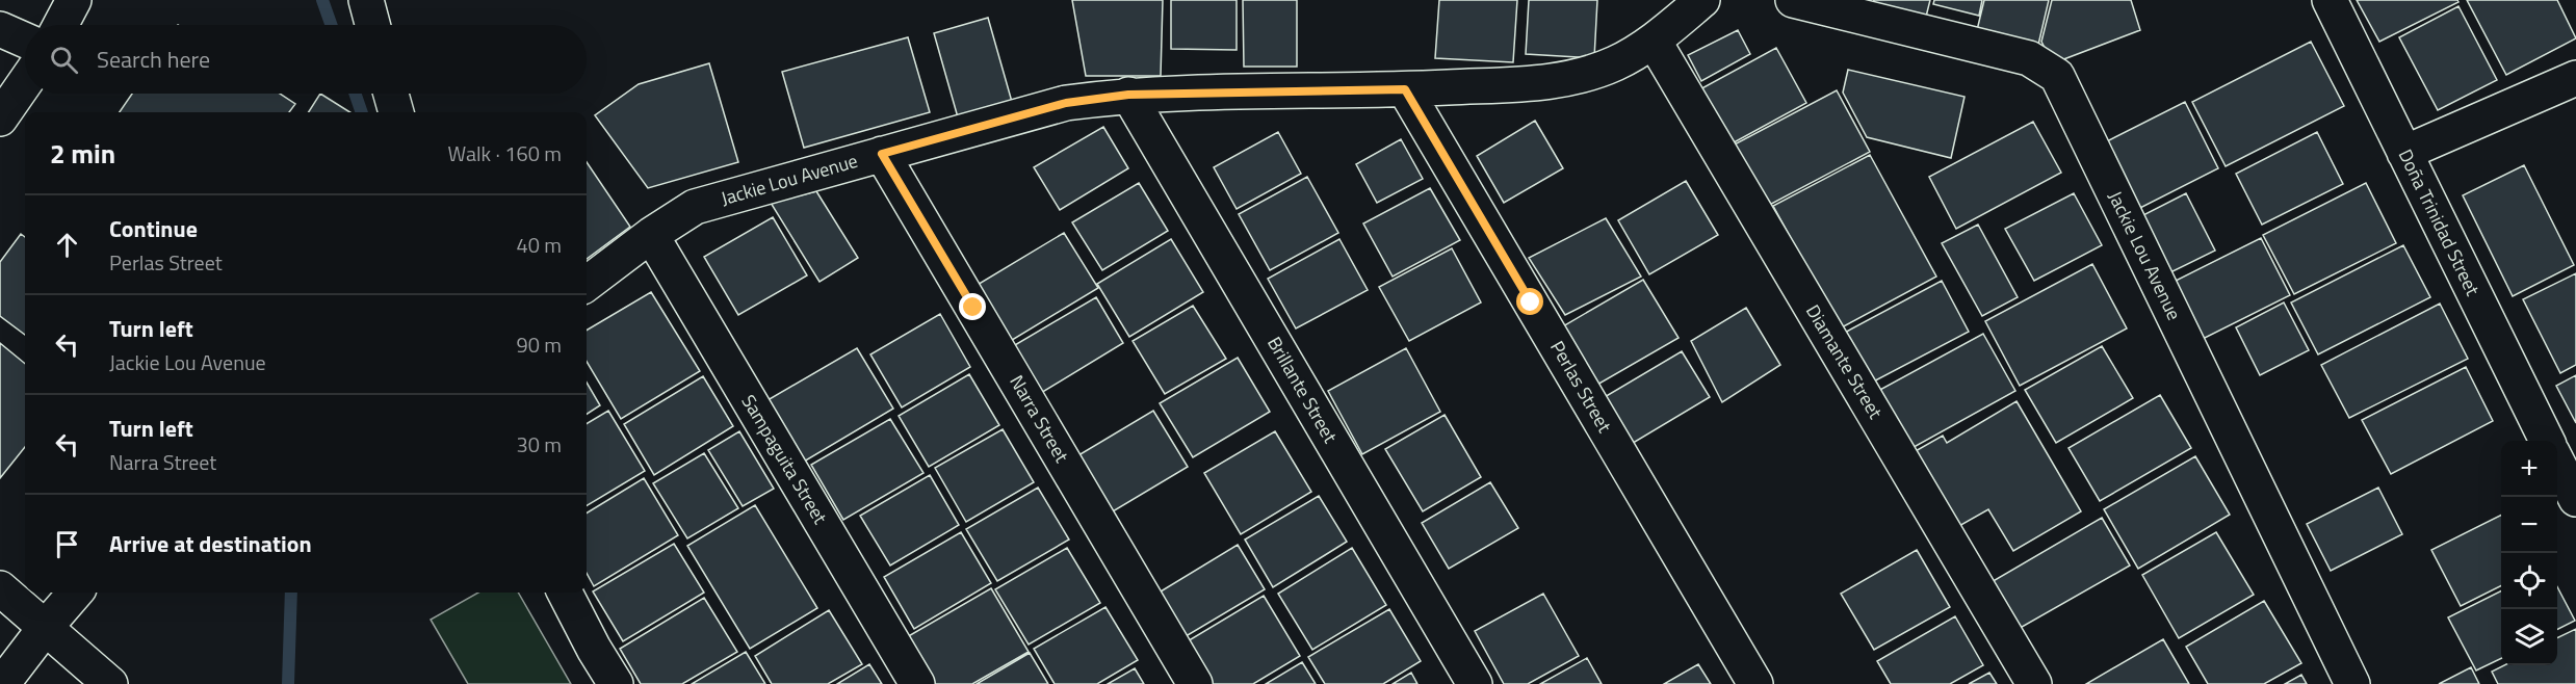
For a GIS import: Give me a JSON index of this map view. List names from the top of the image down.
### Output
{
  "streets": {
    "street": [
      "Jackie Lou Avenue",
      "Doña Trinidad Street",
      "Diamante Street",
      "Perlas Street",
      "Brillante Street",
      "Narra Street",
      "Sampaguita Street"
    ]
  },
  "crossings": [
    ["Jackie Lou Avenue", "Diamante Street"],
    ["Jackie Lou Avenue", "Perlas Street"],
    ["Jackie Lou Avenue", "Brillante Street"],
    ["Jackie Lou Avenue", "Narra Street"],
    ["Jackie Lou Avenue", "Sampaguita Street"]
  ],
  "page": {
    "search": "Search here",
    "heading": ["2 min", "Walk · 160 m"],
    "list": [
      ["Continue", "Perlas Street", "40 m"],
      ["Turn left", "Jackie Lou Avenue", "90 m"],
      ["Turn left", "Narra Street", "30 m"],
      "Arrive at destination"
    ],
    "map_buttons": ["+", "−"]
  }
}
